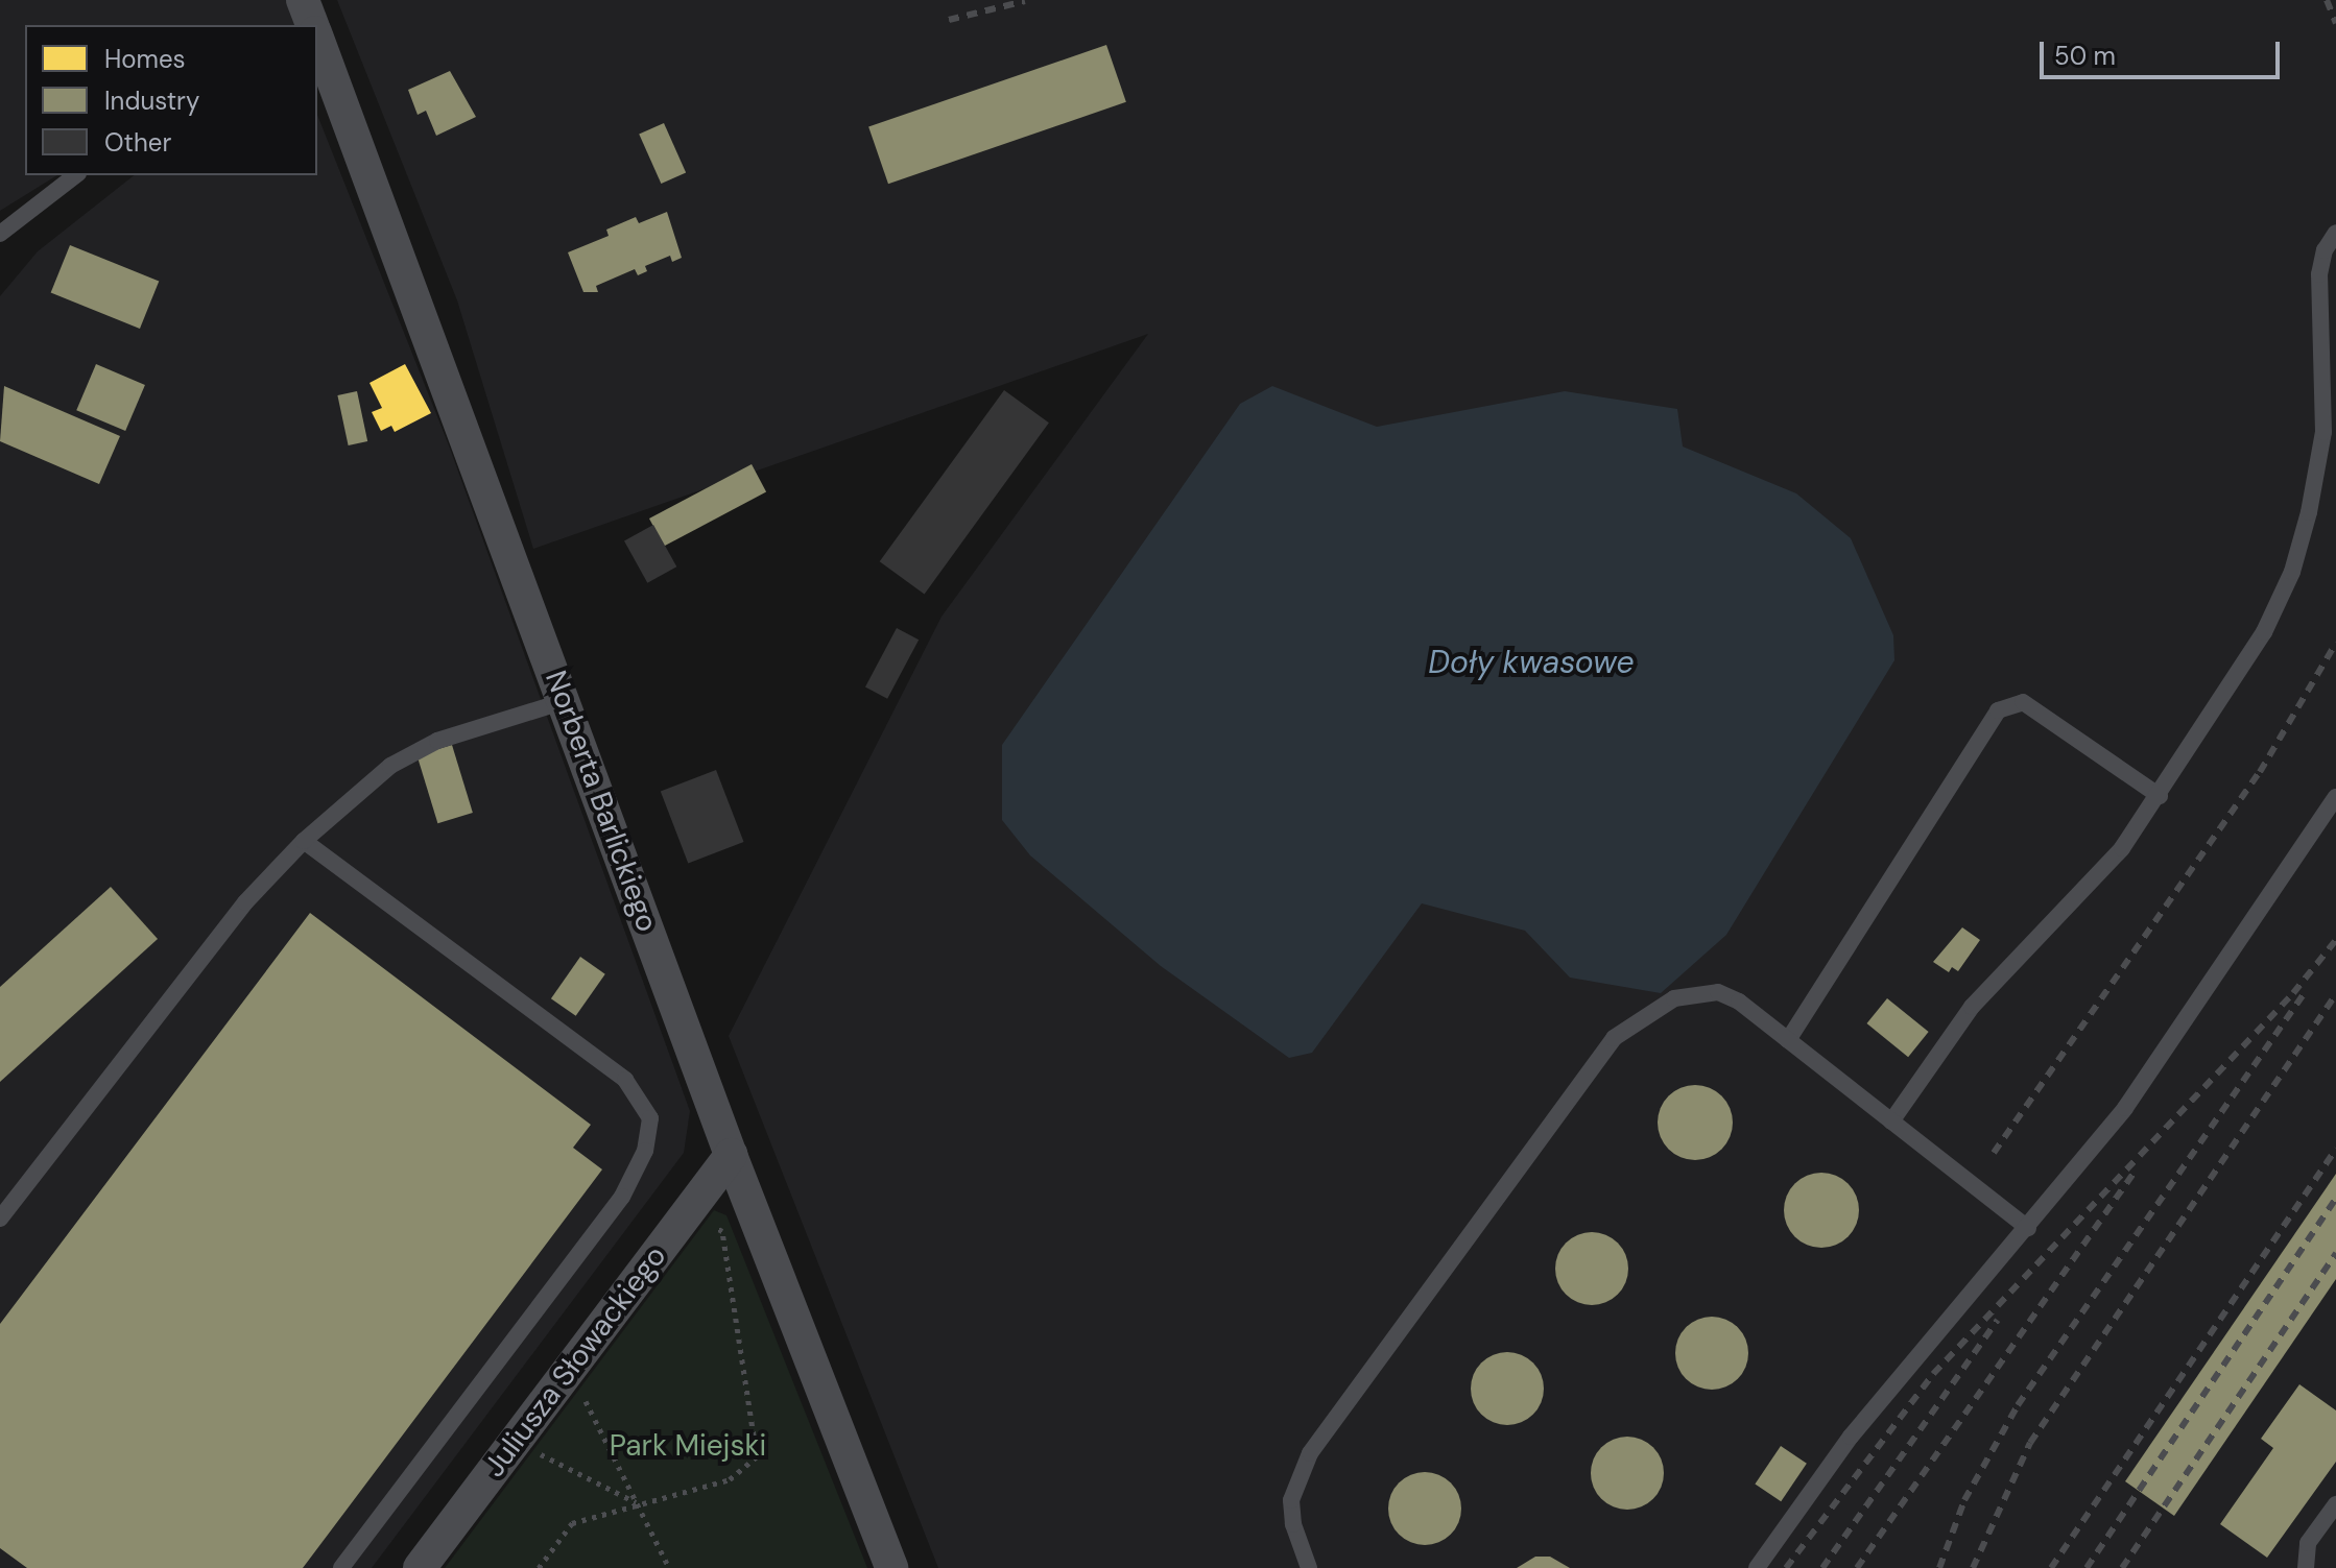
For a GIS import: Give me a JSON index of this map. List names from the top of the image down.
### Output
{
  "streets": {
    "street": ["Norberta Barlickiego", "Juliusza Słowackiego"]
  },
  "crossings": [
    ["Norberta Barlickiego", "Juliusza Słowackiego"]
  ],
  "water": ["Doły kwasowe"],
  "parks": ["Park Miejski"],
  "legend": ["Homes", "Industry", "Other"],
  "scale_bar": "50 m"
}
